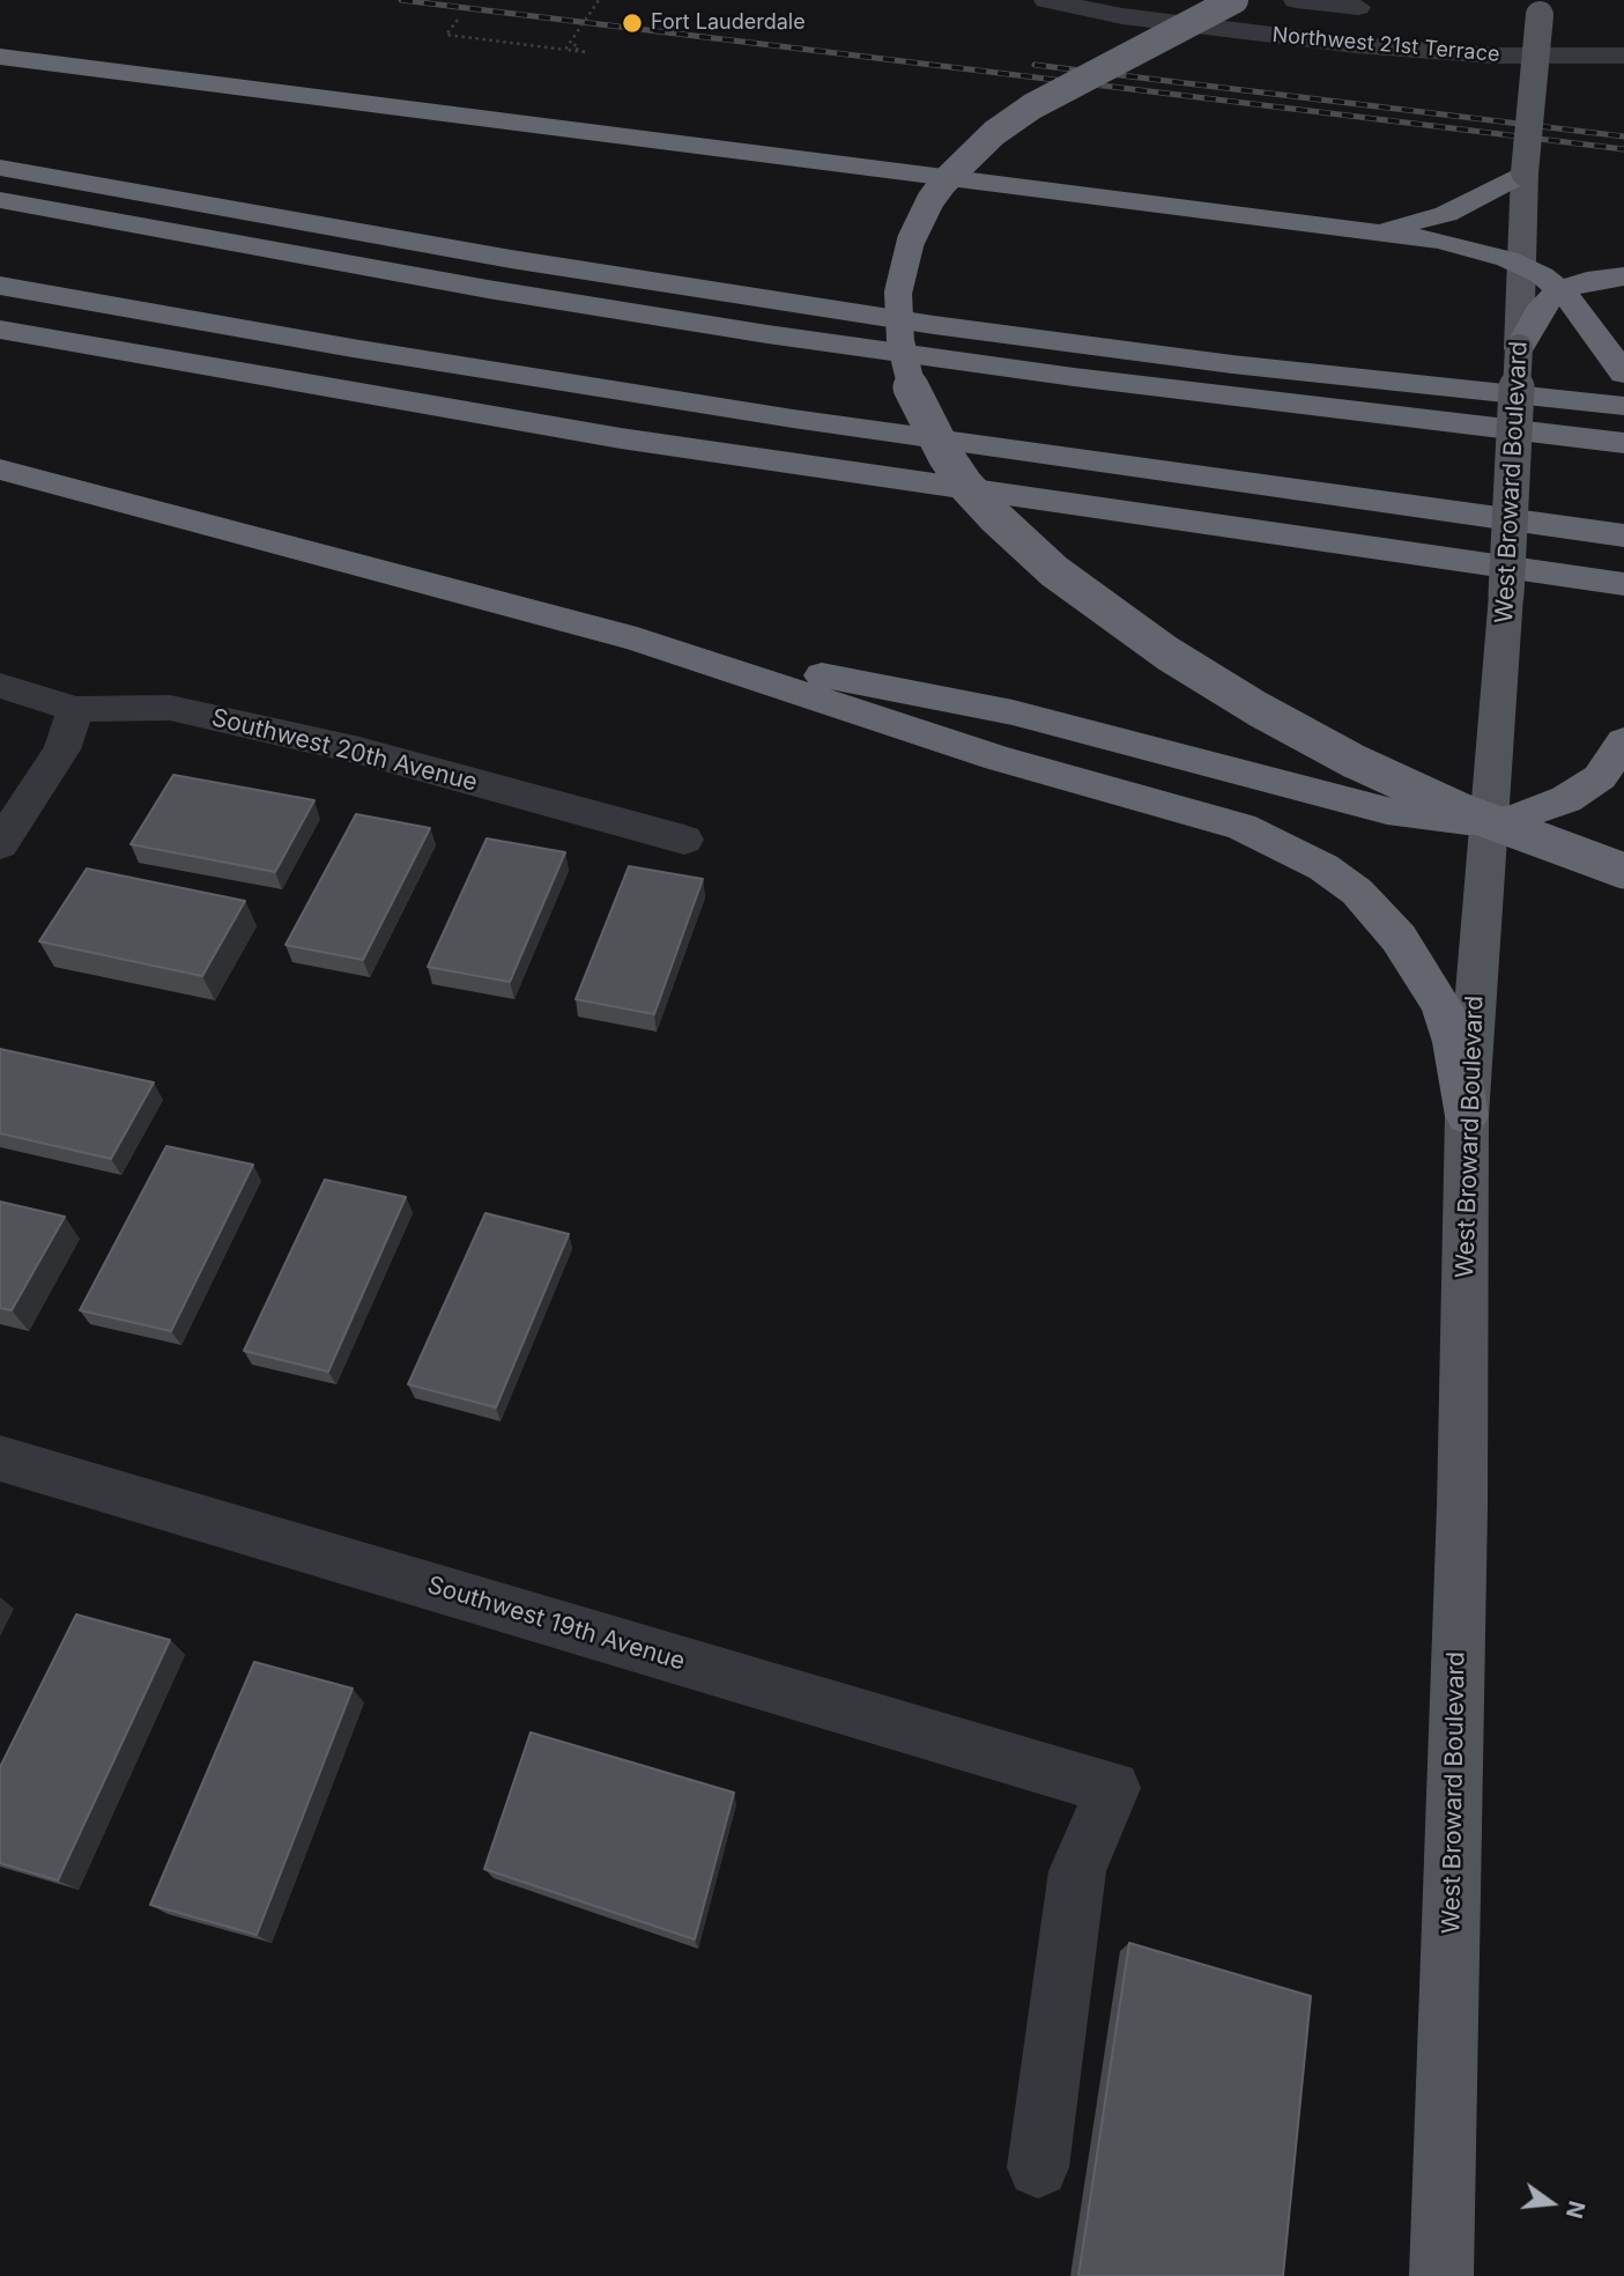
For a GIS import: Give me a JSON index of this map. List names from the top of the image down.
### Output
{
  "streets": {
    "main road": ["West Broward Boulevard"],
    "street": ["Northwest 21st Terrace", "Southwest 20th Avenue", "Southwest 19th Avenue"]
  },
  "places": ["Fort Lauderdale"],
  "north": "right"
}
